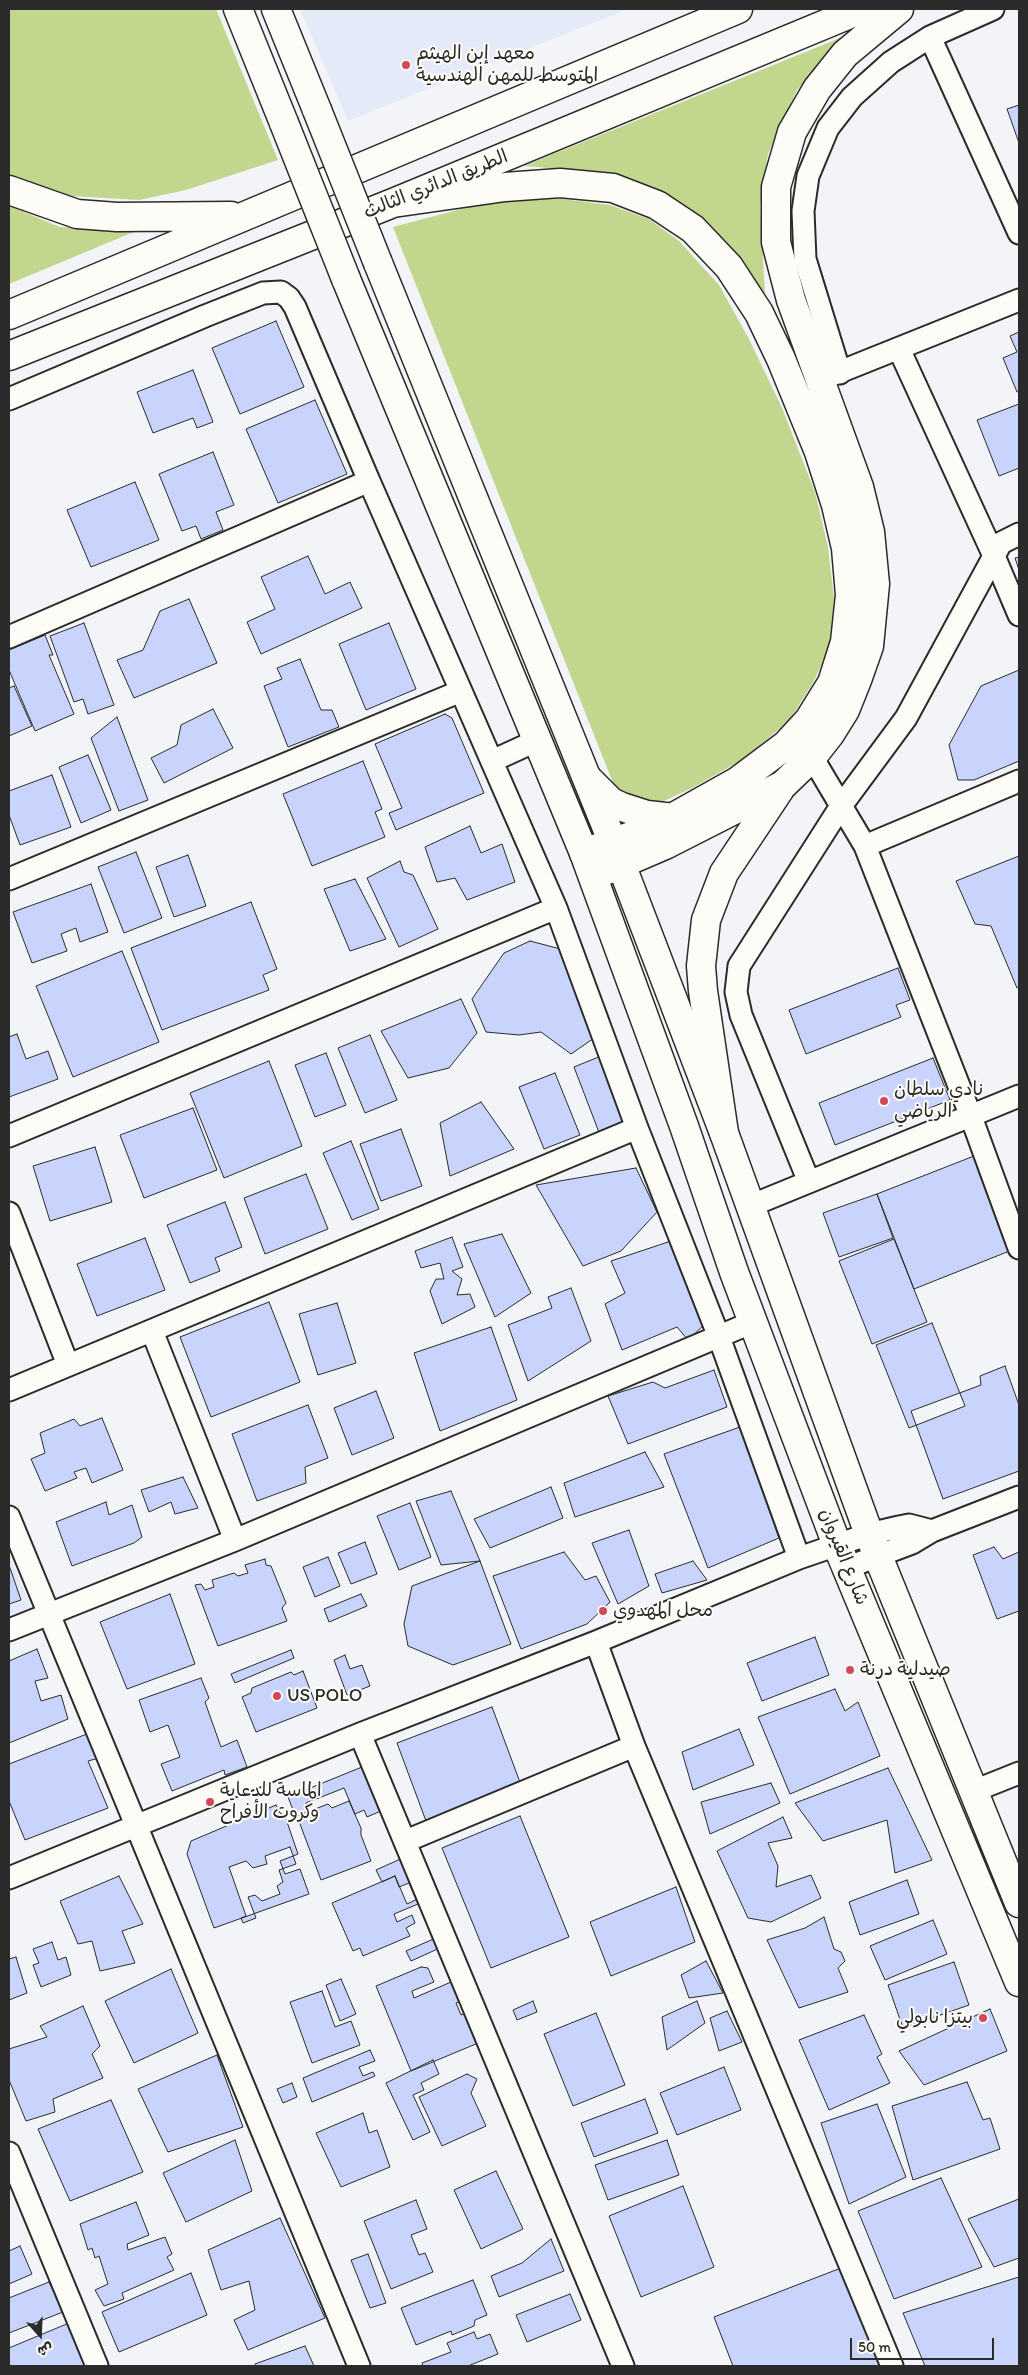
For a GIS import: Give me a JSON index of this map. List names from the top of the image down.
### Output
{
  "streets": {
    "main road": ["الطريق الدائري الثالث", "شارع القيروان"]
  },
  "places": [
    "معهد إبن الهيثم المتوسط للمهن الهندسية",
    "نادي سلطان الرياضي",
    "محل المهدوي",
    "صيدلية درنة",
    "US POLO",
    "الماسة للدعاية وكروت الأفراح",
    "بيتزا نابولي"
  ],
  "scale_bar": "50 m",
  "north": "bottom"
}
